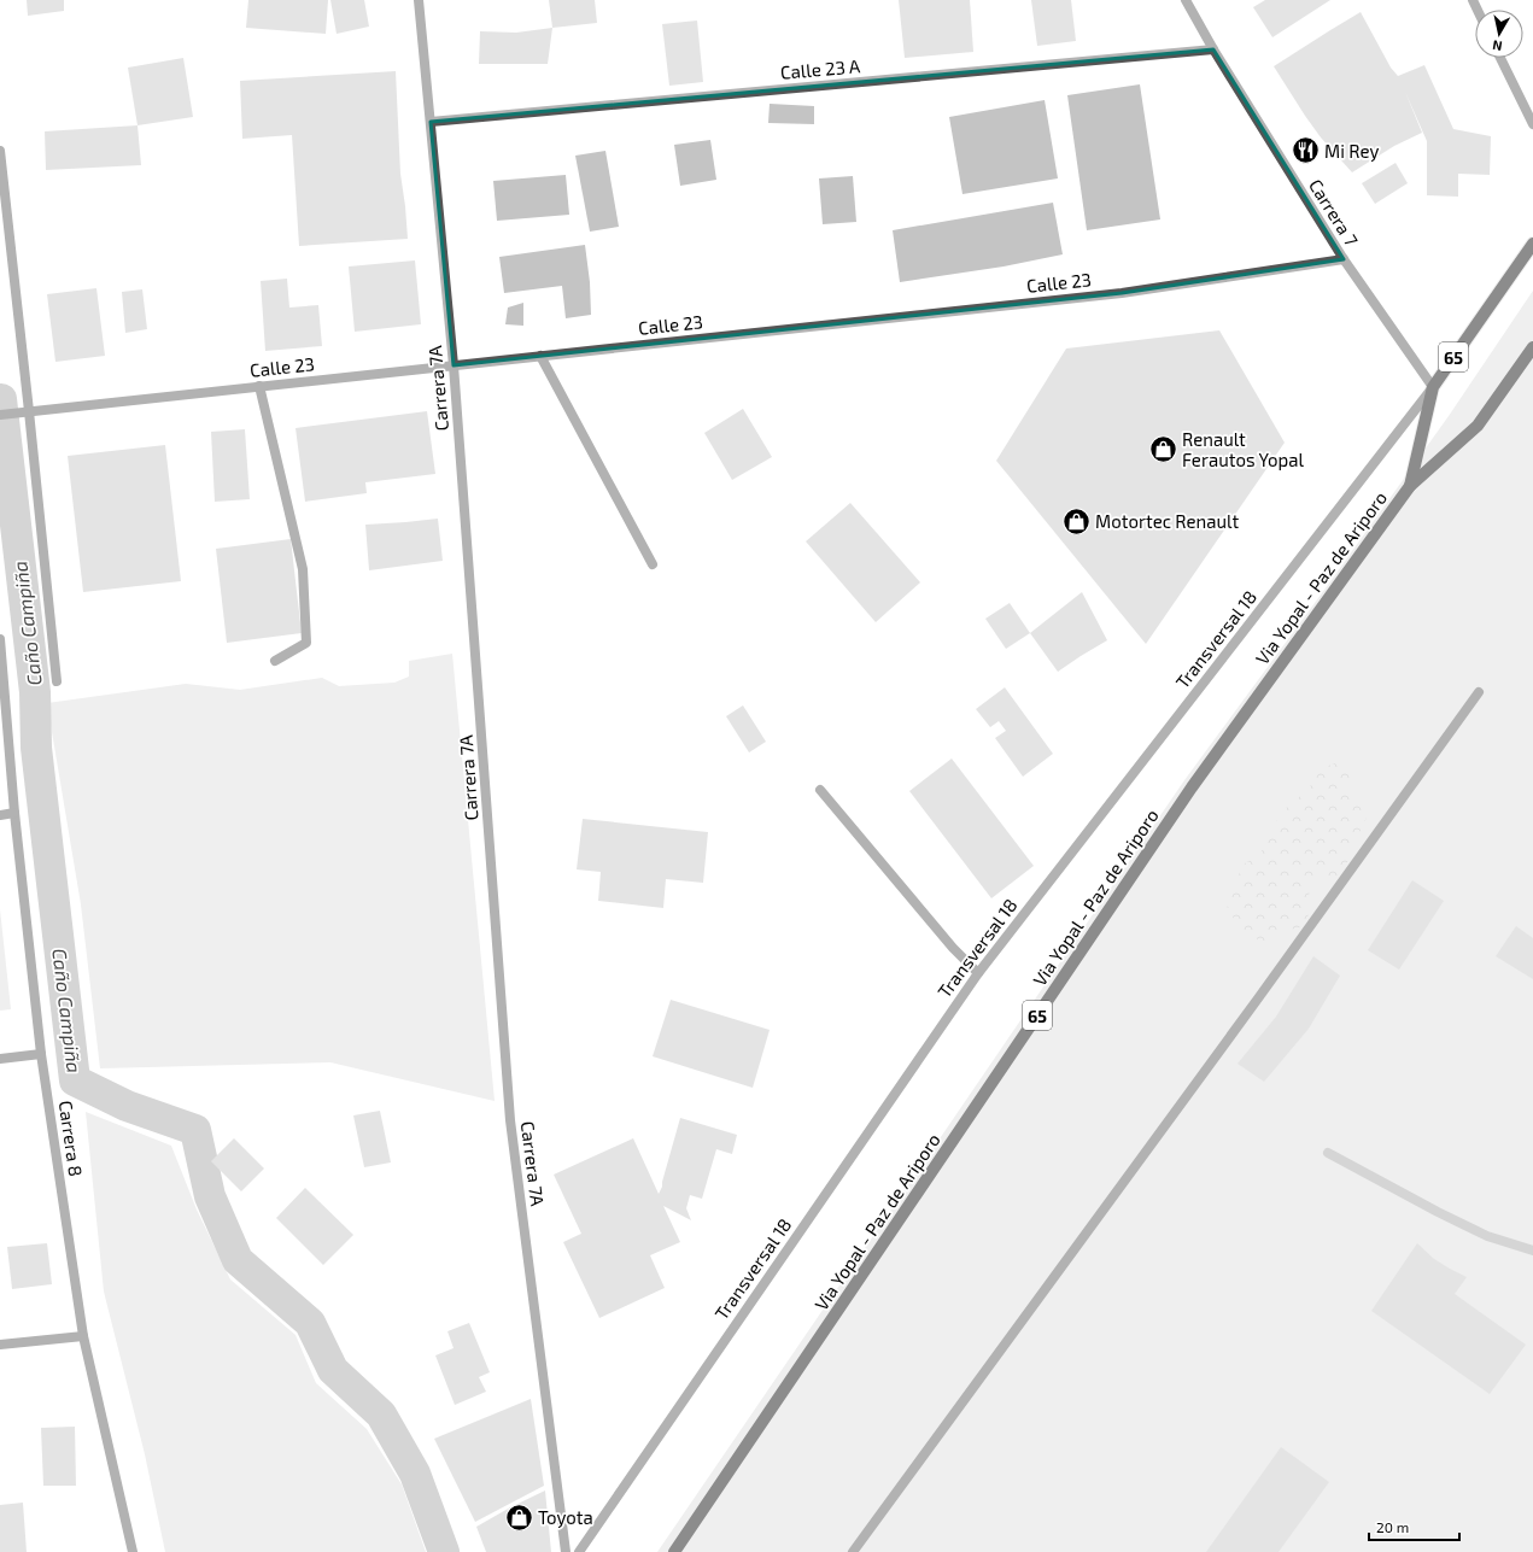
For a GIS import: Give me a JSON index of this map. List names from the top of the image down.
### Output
{
  "streets": {
    "main road": ["65", "Via Yopal - Paz de Ariporo"],
    "street": [
      "Calle 23 A",
      "Carrera 7",
      "Calle 23",
      "Carrera 7A",
      "Transversal 18",
      "Carrera 8"
    ]
  },
  "crossings": [
    ["Calle 23 A", "Carrera 7"],
    ["Calle 23 A", "Carrera 7A"],
    ["Carrera 7", "Calle 23"],
    ["Carrera 7", "65"],
    ["Carrera 7", "Transversal 18"],
    ["Calle 23", "Carrera 7A"],
    ["65", "Via Yopal - Paz de Ariporo"],
    ["65", "Transversal 18"]
  ],
  "water": ["Caño Campiña"],
  "places": {
    "restaurant": ["Mi Rey"],
    "shop": ["Renault Ferautos Yopal", "Motortec Renault", "Toyota"]
  },
  "scale_bar": "20 m",
  "north": "bottom"
}
